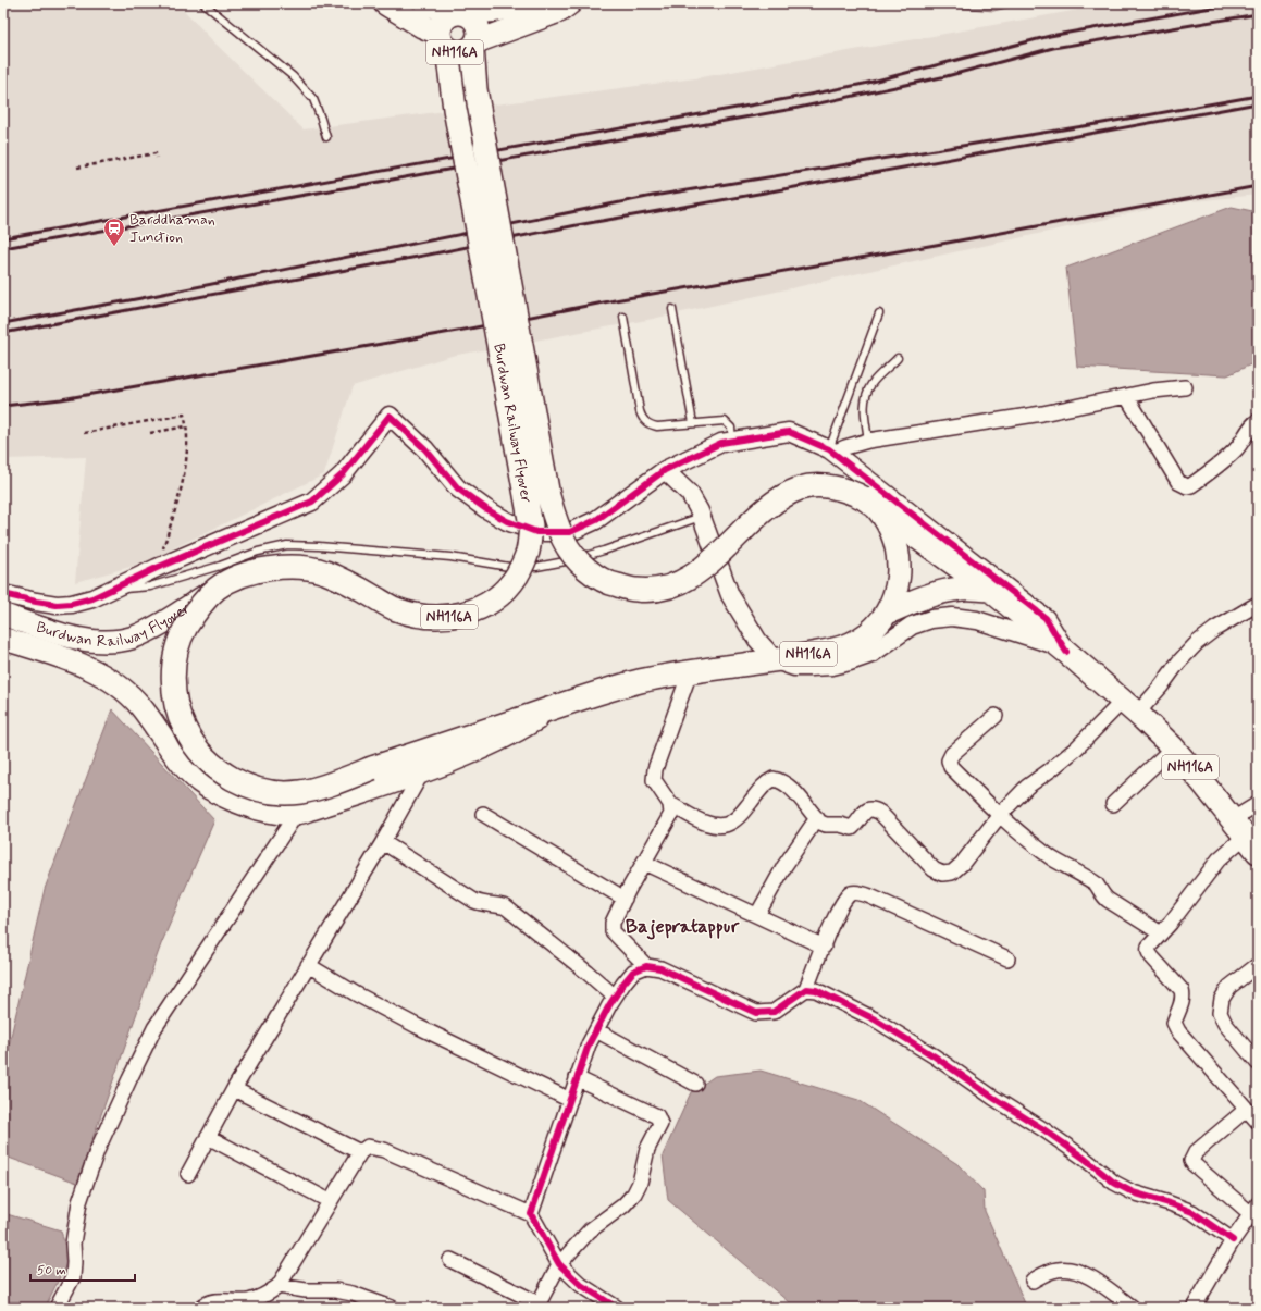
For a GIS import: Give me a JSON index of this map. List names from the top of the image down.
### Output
{
  "streets": {
    "highway": ["NH116A", "Burdwan Railway Flyover"]
  },
  "crossings": [
    ["NH116A", "Burdwan Railway Flyover"]
  ],
  "districts": ["Bajepratappur"],
  "places": {
    "station": ["Barddhaman Junction"]
  },
  "scale_bar": "50 m"
}
